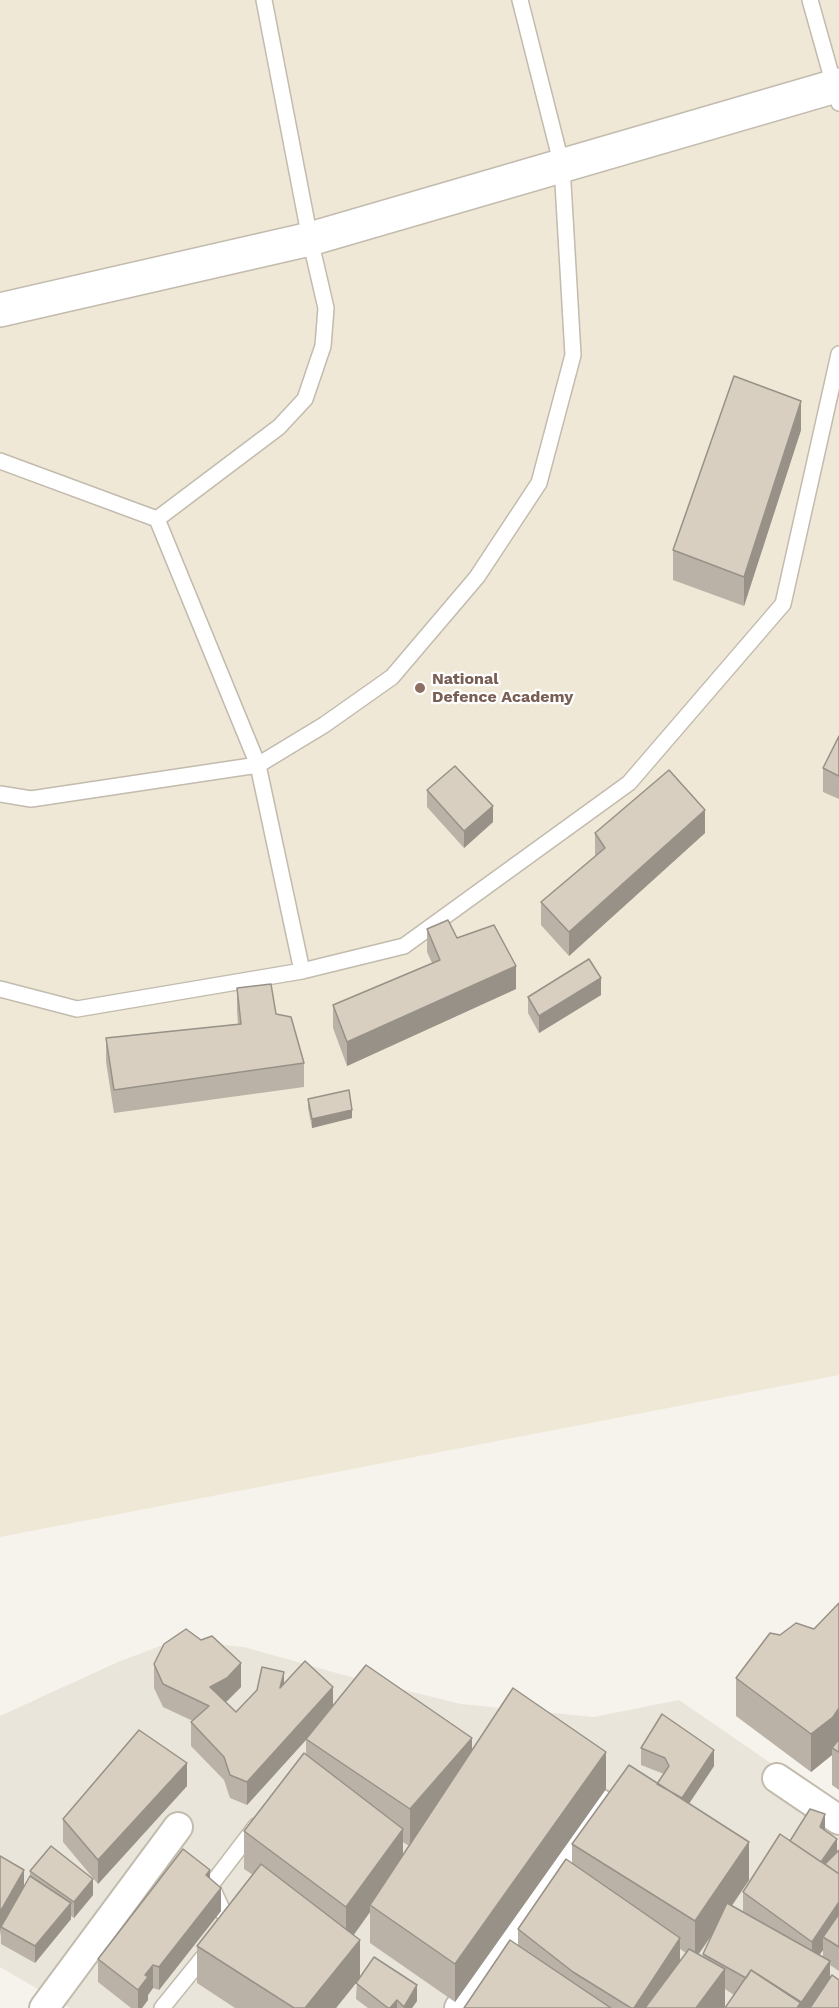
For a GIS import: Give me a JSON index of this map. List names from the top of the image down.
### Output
{
  "places": ["National Defence Academy"]
}
